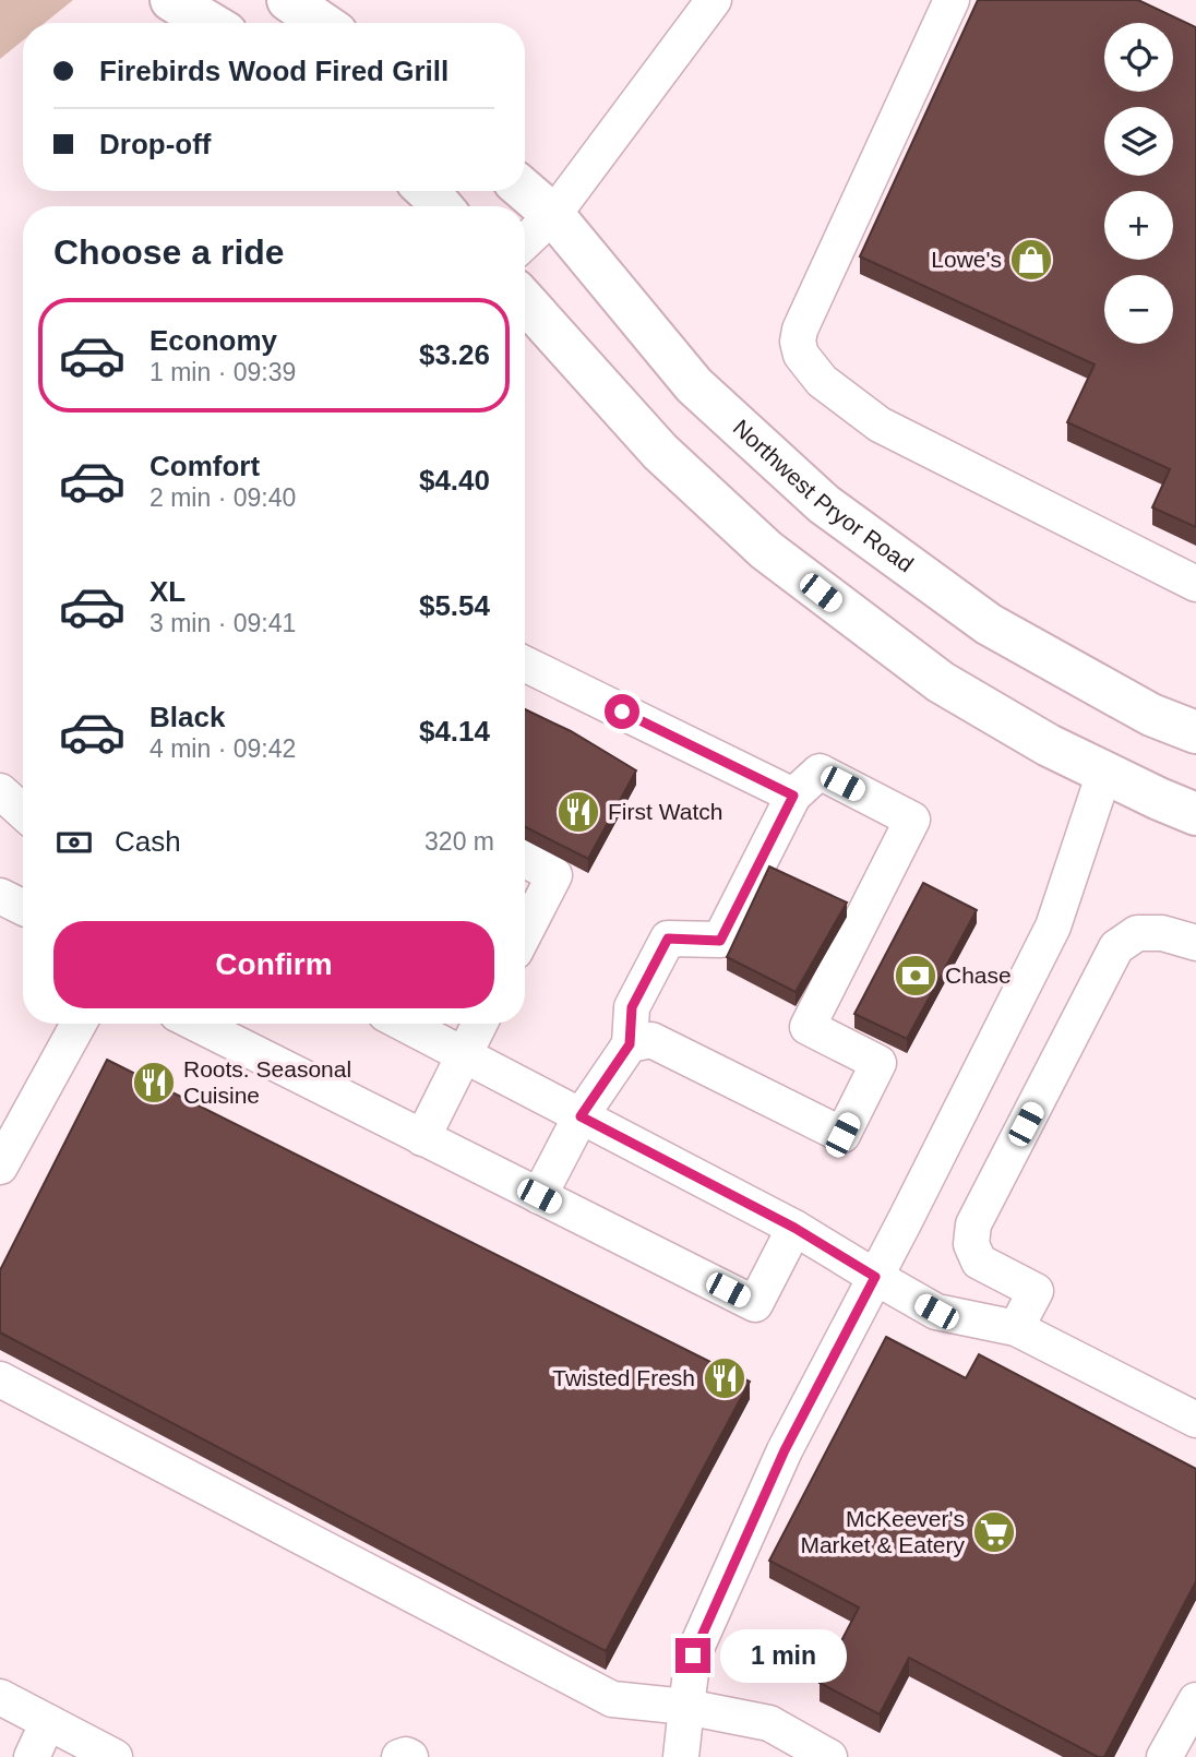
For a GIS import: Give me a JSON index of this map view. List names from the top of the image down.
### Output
{
  "streets": {
    "main road": ["Northwest Pryor Road"]
  },
  "places": {
    "shop": ["Lowe's"],
    "restaurant": ["First Watch", "Roots. Seasonal Cuisine", "Twisted Fresh"],
    "bank": ["Chase"],
    "supermarket": ["McKeever's Market & Eatery"]
  },
  "page": {
    "map_buttons": ["+", "−"],
    "banner": ["Firebirds Wood Fired Grill", "Drop-off"],
    "heading": "Choose a ride",
    "list": [
      {
        "name": "Economy",
        "note": "1 min · 09:39",
        "value": "$3.26"
      },
      {
        "name": "Comfort",
        "note": "2 min · 09:40",
        "value": "$4.40"
      },
      {
        "name": "XL",
        "note": "3 min · 09:41",
        "value": "$5.54"
      },
      {
        "name": "Black",
        "note": "4 min · 09:42",
        "value": "$4.14"
      }
    ],
    "pay": ["Cash", "320 m"],
    "buttons": "Confirm",
    "bubble": "1 min"
  }
}
